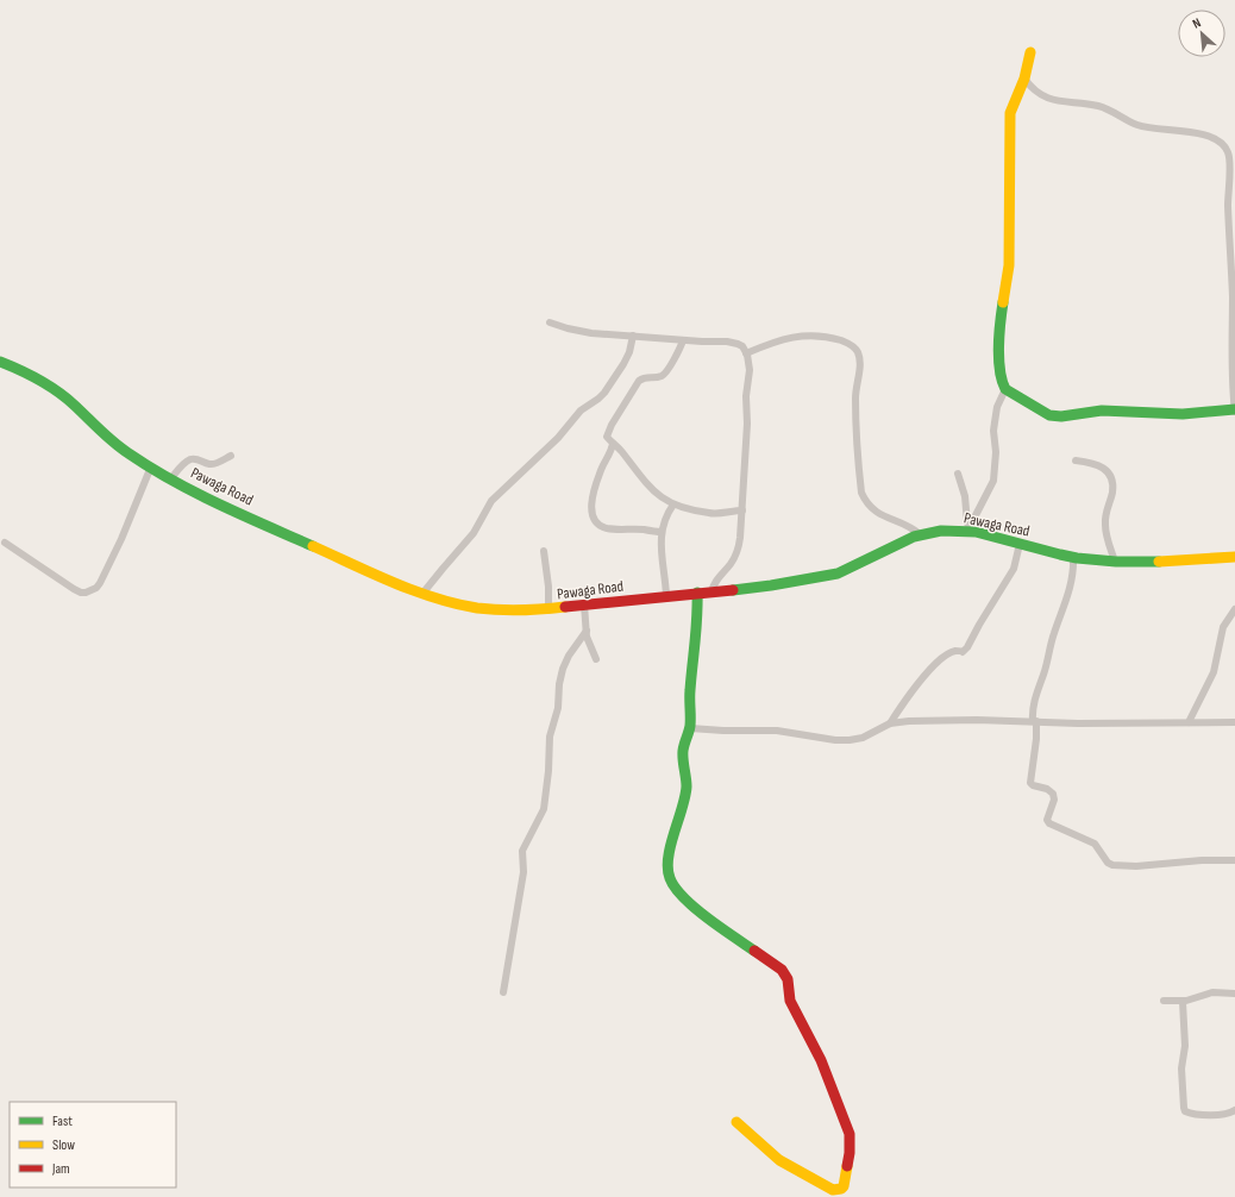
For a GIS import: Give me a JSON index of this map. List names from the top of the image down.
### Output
{
  "streets": {
    "street": ["Pawaga Road"]
  },
  "legend": ["Fast", "Slow", "Jam"],
  "north": "top left"
}
